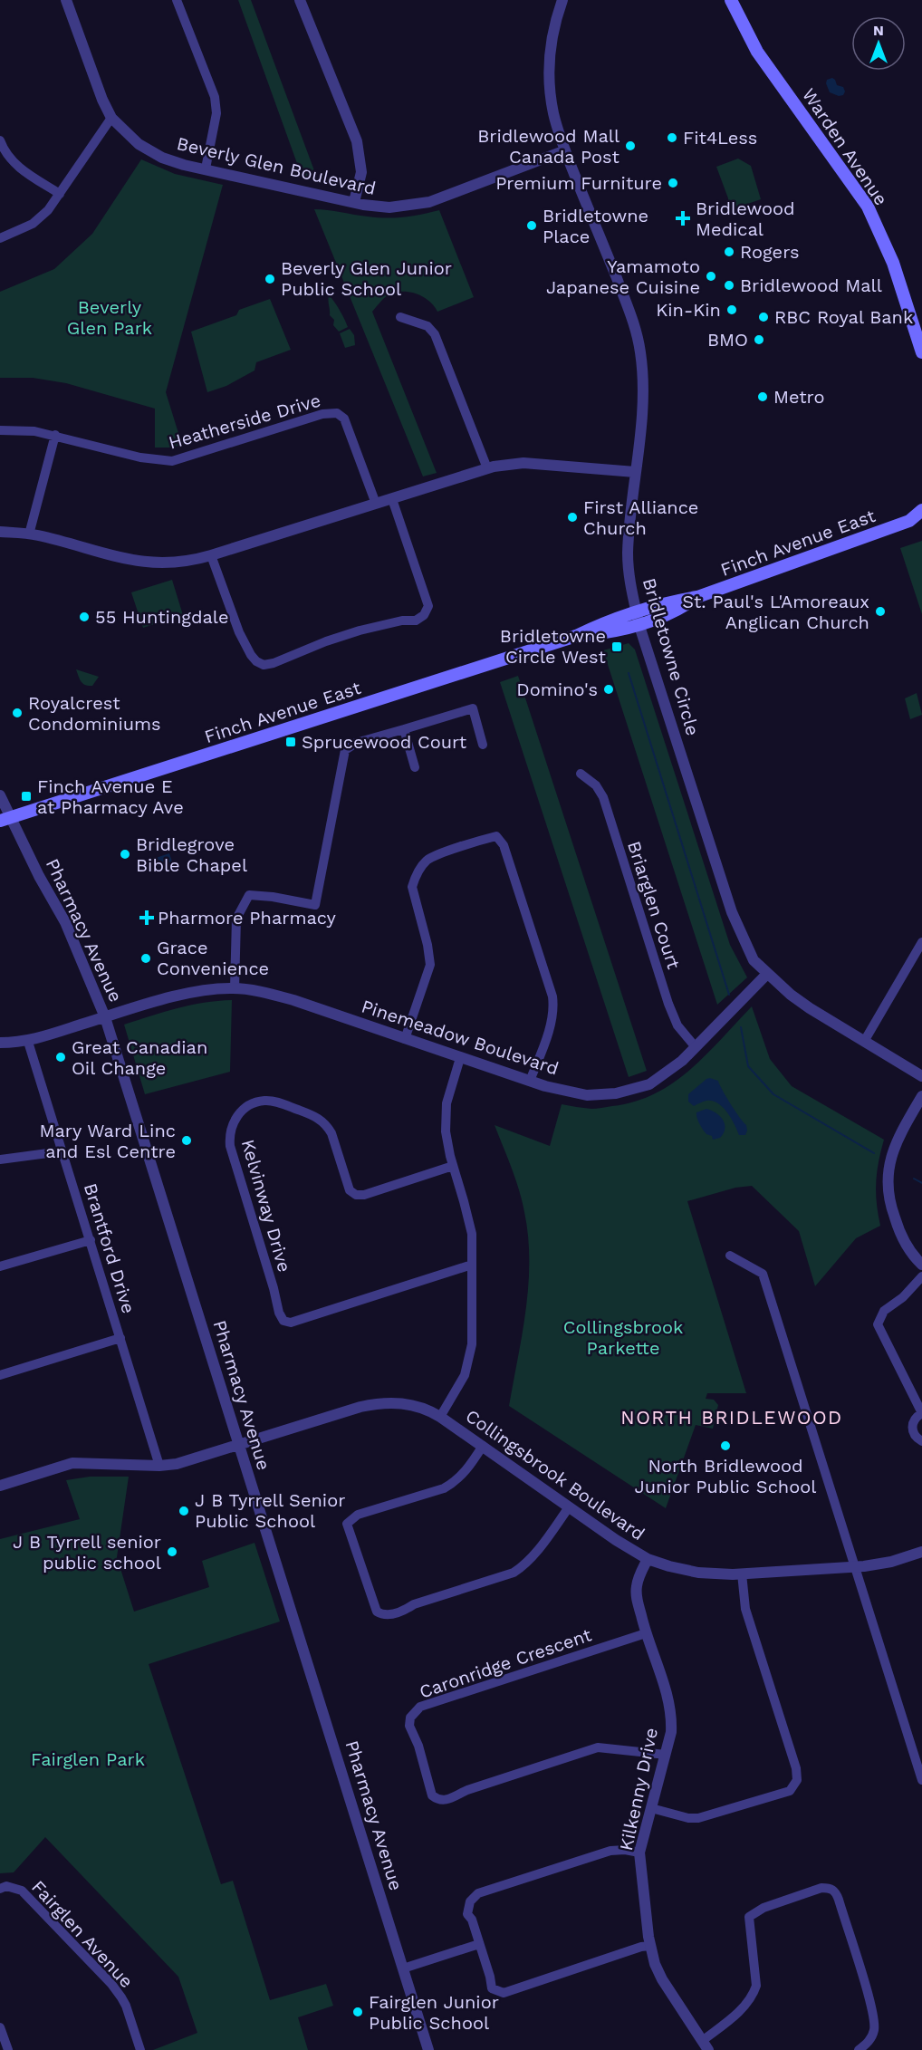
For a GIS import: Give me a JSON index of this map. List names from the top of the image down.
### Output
{
  "streets": {
    "main road": ["Warden Avenue", "Finch Avenue East"],
    "street": [
      "Beverly Glen Boulevard",
      "Heatherside Drive",
      "Bridletowne Circle",
      "Briarglen Court",
      "Pharmacy Avenue",
      "Pinemeadow Boulevard",
      "Kelvinway Drive",
      "Brantford Drive",
      "Collingsbrook Boulevard",
      "Caronridge Crescent",
      "Kilkenny Drive",
      "Fairglen Avenue"
    ]
  },
  "crossings": [
    ["Beverly Glen Boulevard", "Bridletowne Circle"],
    ["Finch Avenue East", "Bridletowne Circle"],
    ["Finch Avenue East", "Pharmacy Avenue"],
    ["Bridletowne Circle", "Pinemeadow Boulevard"],
    ["Briarglen Court", "Pinemeadow Boulevard"],
    ["Pharmacy Avenue", "Pinemeadow Boulevard"],
    ["Pharmacy Avenue", "Collingsbrook Boulevard"],
    ["Pinemeadow Boulevard", "Brantford Drive"],
    ["Brantford Drive", "Collingsbrook Boulevard"],
    ["Collingsbrook Boulevard", "Kilkenny Drive"],
    ["Caronridge Crescent", "Kilkenny Drive"]
  ],
  "districts": ["NORTH BRIDLEWOOD"],
  "parks": ["Beverly Glen Park", "Collingsbrook Parkette", "Fairglen Park"],
  "places": {
    "other": [
      "Fit4Less",
      "Bridlewood Mall Canada Post",
      "Premium Furniture",
      "Bridletowne Place",
      "Rogers",
      "Yamamoto Japanese Cuisine",
      "Beverly Glen Junior Public School",
      "Bridlewood Mall",
      "Kin-Kin",
      "RBC Royal Bank",
      "BMO",
      "Metro",
      "First Alliance Church",
      "St. Paul's L'Amoreaux Anglican Church",
      "55 Huntingdale",
      "Domino's",
      "Royalcrest Condominiums",
      "Bridlegrove Bible Chapel",
      "Grace Convenience",
      "Great Canadian Oil Change",
      "Mary Ward Linc and Esl Centre",
      "North Bridlewood Junior Public School",
      "J B Tyrrell Senior Public School",
      "J B Tyrrell senior public school",
      "Fairglen Junior Public School"
    ],
    "health": ["Bridlewood Medical", "Pharmore Pharmacy"],
    "transit": ["Bridletowne Circle West", "Sprucewood Court", "Finch Avenue E at Pharmacy Ave"]
  },
  "north": "top"
}
